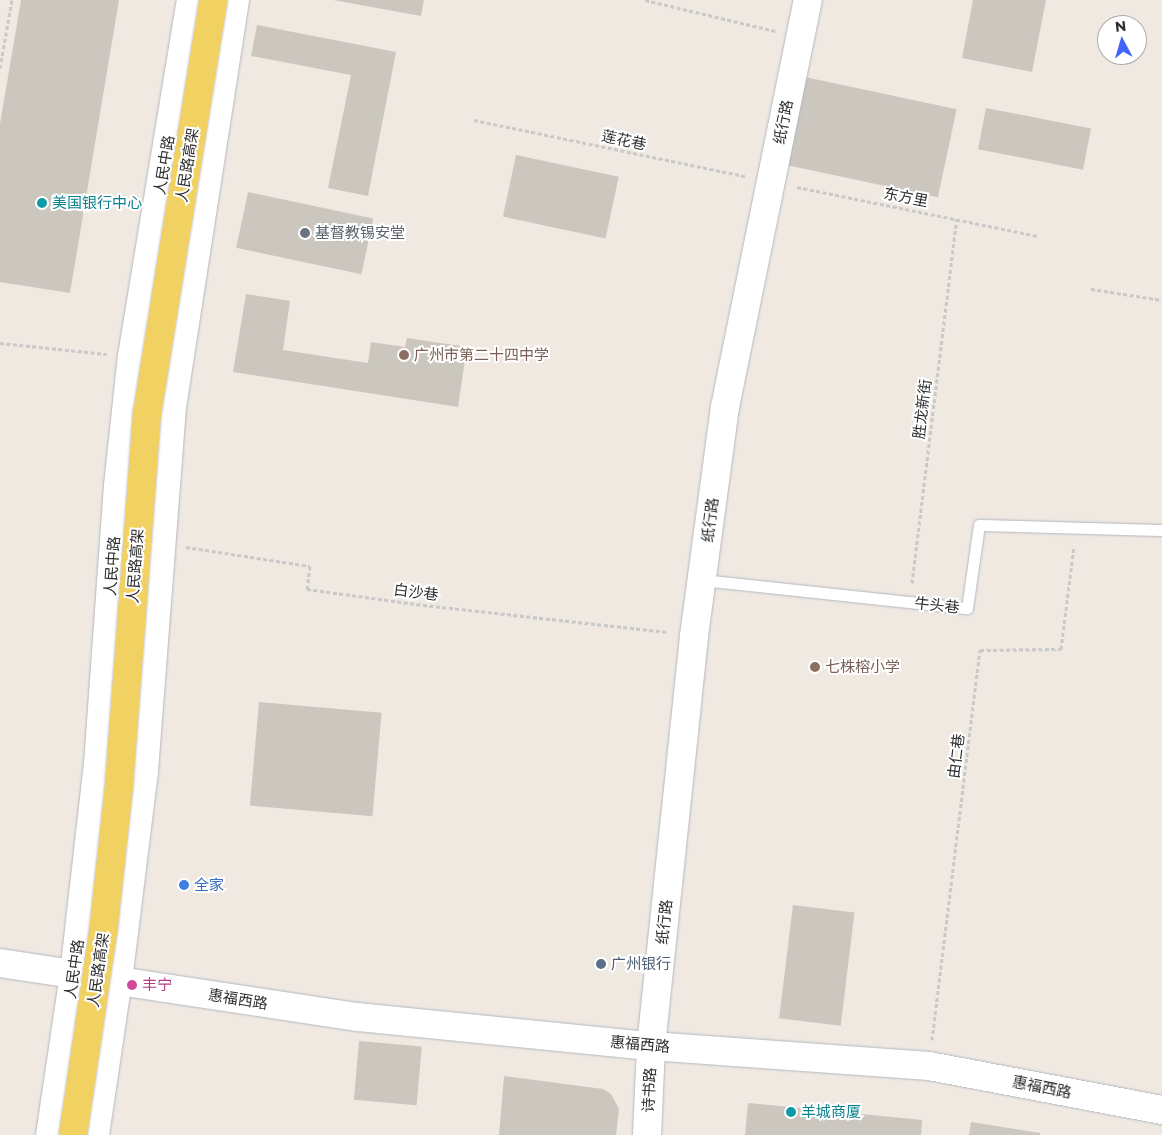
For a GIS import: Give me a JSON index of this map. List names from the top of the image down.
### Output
{
  "streets": {
    "main road": [
      "纸行路",
      "人民中路",
      "人民路高架",
      "惠福西路",
      "诗书路"
    ],
    "lane": ["牛头巷"],
    "path": [
      "莲花巷",
      "东方里",
      "胜龙新街",
      "白沙巷",
      "由仁巷"
    ]
  },
  "crossings": [
    ["纸行路", "莲花巷"],
    ["纸行路", "东方里"],
    ["纸行路", "白沙巷"],
    ["纸行路", "牛头巷"],
    ["纸行路", "惠福西路"],
    ["纸行路", "诗书路"],
    ["莲花巷", "东方里"],
    ["人民中路", "惠福西路"],
    ["东方里", "胜龙新街"],
    ["胜龙新街", "牛头巷"],
    ["牛头巷", "由仁巷"],
    ["由仁巷", "惠福西路"],
    ["惠福西路", "诗书路"]
  ],
  "places": [
    "美国银行中心",
    "基督教锡安堂",
    "广州市第二十四中学",
    "七株榕小学",
    "全家",
    "广州银行",
    "丰宁",
    "羊城商厦"
  ],
  "north": "top"
}
